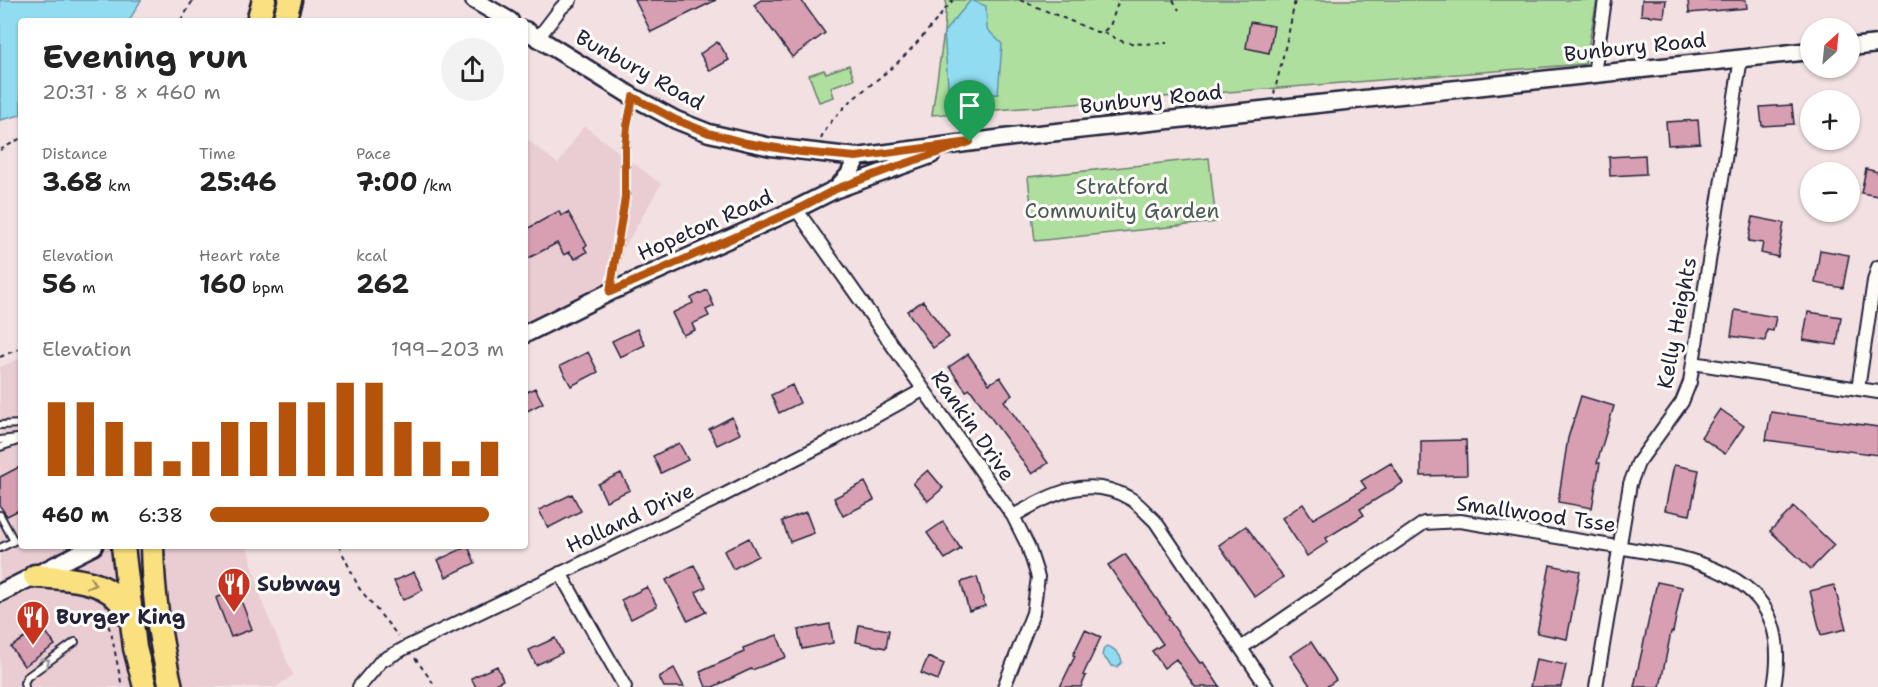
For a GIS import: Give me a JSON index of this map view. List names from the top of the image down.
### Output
{
  "streets": {
    "main road": ["Bunbury Road", "Hopeton Road"],
    "street": [
      "Kelly Heights",
      "Rankin Drive",
      "Smallwood Tsse",
      "Holland Drive"
    ]
  },
  "crossings": [
    ["Bunbury Road", "Hopeton Road"],
    ["Bunbury Road", "Kelly Heights"],
    ["Hopeton Road", "Rankin Drive"],
    ["Kelly Heights", "Smallwood Tsse"],
    ["Rankin Drive", "Holland Drive"]
  ],
  "parks": ["Stratford Community Garden"],
  "places": {
    "restaurant": ["Subway", "Burger King"]
  },
  "north": "top right",
  "page": {
    "map_buttons": ["+", "−"],
    "heading": ["Evening run", "20:31 · 8 × 460 m"],
    "stats": [
      ["Distance", "3.68 km"],
      ["Time", "25:46"],
      ["Pace", "7:00 /km"],
      ["Elevation", "56 m"],
      ["Heart rate", "160 bpm"],
      ["kcal", "262"]
    ],
    "chart": ["Elevation", "199–203 m"],
    "list": [
      {
        "name": "460 m",
        "note": "6:38"
      }
    ]
  }
}
